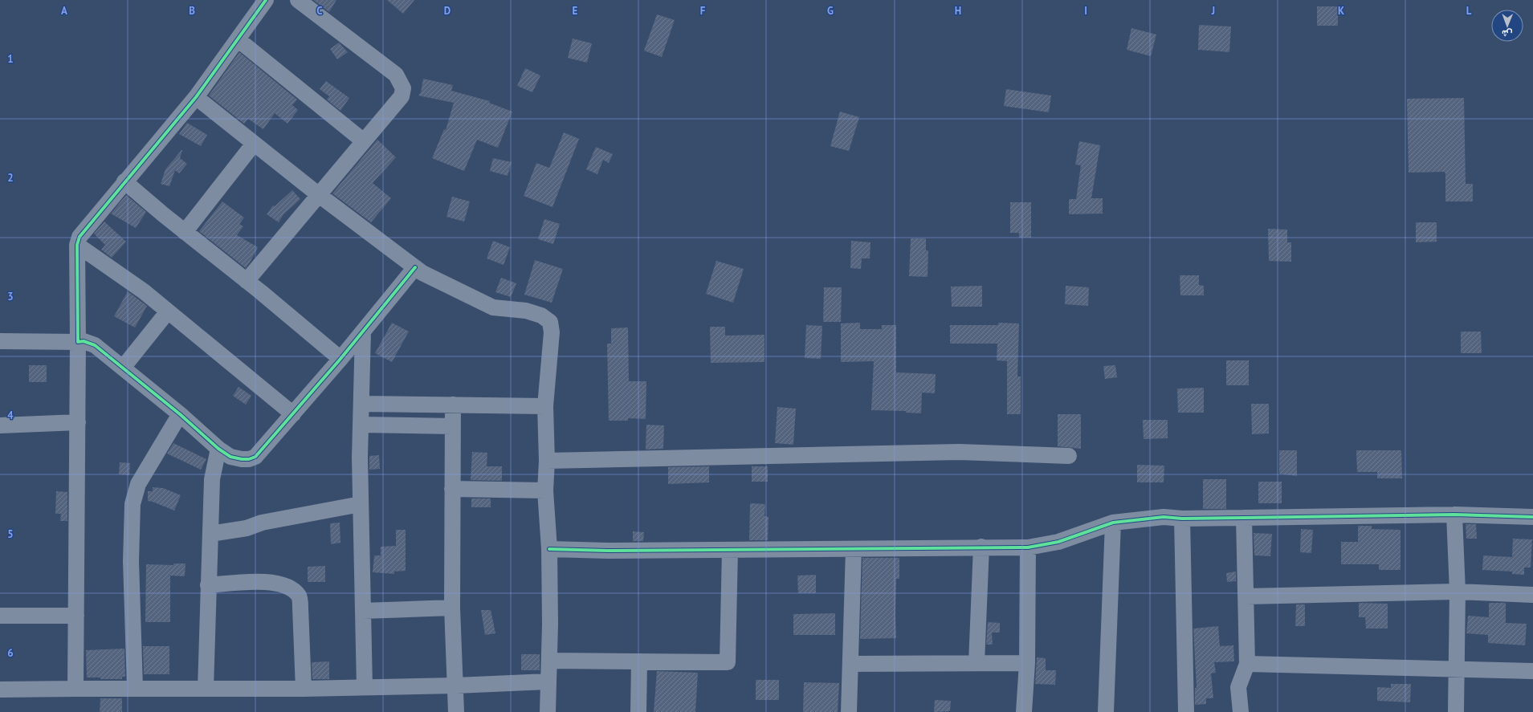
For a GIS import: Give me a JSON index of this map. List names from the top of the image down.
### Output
{
  "north": "bottom",
  "grid": {
    "columns": [
      "A",
      "B",
      "C",
      "D",
      "E",
      "F",
      "G",
      "H",
      "I",
      "J",
      "K",
      "L"
    ],
    "rows": [
      "1",
      "2",
      "3",
      "4",
      "5",
      "6"
    ]
  }
}
